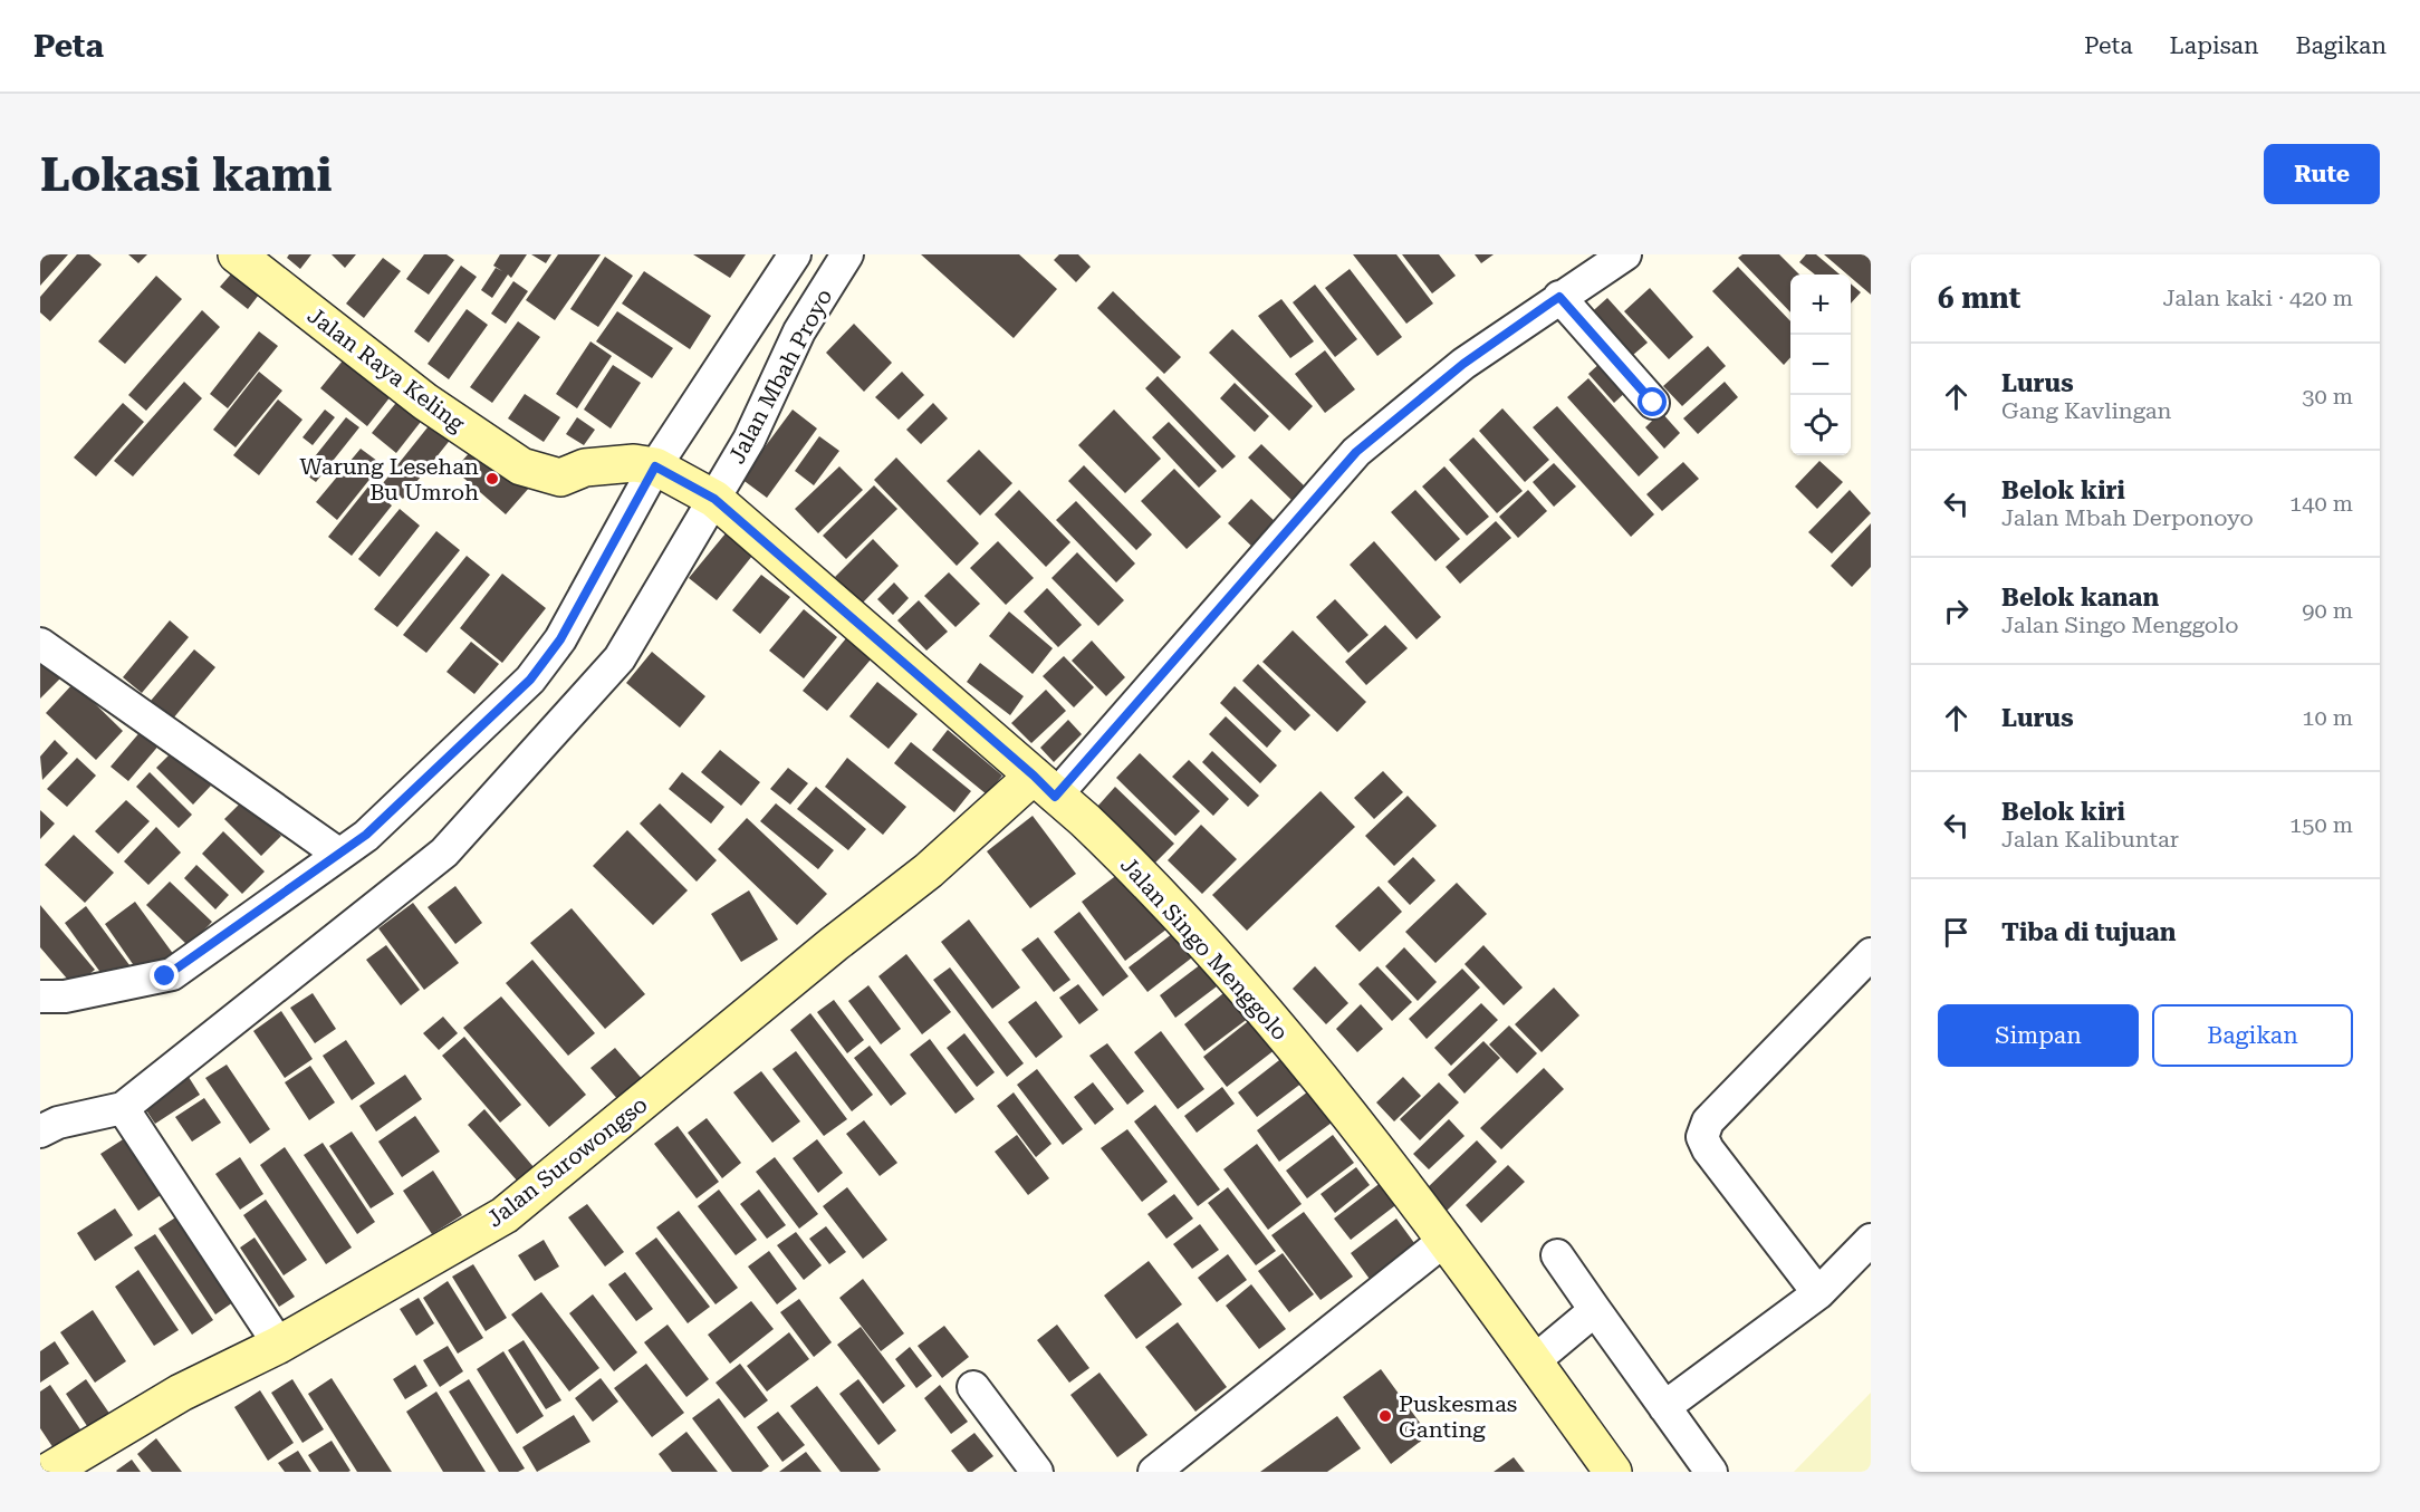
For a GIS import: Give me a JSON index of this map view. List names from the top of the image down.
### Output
{
  "streets": {
    "street": [
      "Jalan Raya Keling",
      "Jalan Mbah Proyo",
      "Jalan Singo Menggolo",
      "Jalan Surowongso"
    ]
  },
  "crossings": [
    ["Jalan Raya Keling", "Jalan Singo Menggolo"],
    ["Jalan Mbah Proyo", "Jalan Singo Menggolo"],
    ["Jalan Singo Menggolo", "Jalan Surowongso"]
  ],
  "places": ["Warung Lesehan Bu Umroh", "Puskesmas Ganting"],
  "page": {
    "header": "Peta",
    "nav": ["Peta", "Lapisan", "Bagikan"],
    "buttons": [
      "Rute",
      ["Simpan", "Bagikan"]
    ],
    "title": "Lokasi kami",
    "heading": ["6 mnt", "Jalan kaki · 420 m"],
    "map_buttons": ["+", "−"],
    "list": [
      ["Lurus", "Gang Kavlingan", "30 m"],
      ["Belok kiri", "Jalan Mbah Derponoyo", "140 m"],
      ["Belok kanan", "Jalan Singo Menggolo", "90 m"],
      ["Lurus", "10 m"],
      ["Belok kiri", "Jalan Kalibuntar", "150 m"],
      "Tiba di tujuan"
    ]
  }
}
